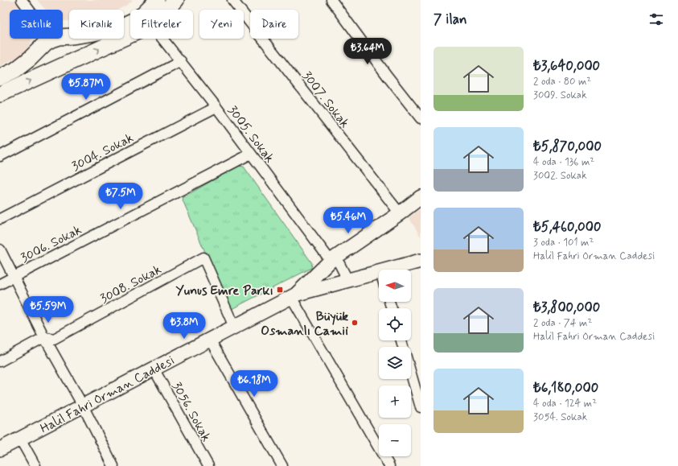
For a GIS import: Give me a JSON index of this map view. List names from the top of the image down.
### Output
{
  "streets": {
    "main road": ["Halil Fahri Orman Caddesi"],
    "street": [
      "3007. Sokak",
      "3005. Sokak",
      "3004. Sokak",
      "3006. Sokak",
      "3008. Sokak",
      "3056. Sokak"
    ]
  },
  "crossings": [
    ["3007. Sokak", "Halil Fahri Orman Caddesi"],
    ["3005. Sokak", "3004. Sokak"],
    ["3005. Sokak", "3006. Sokak"],
    ["3005. Sokak", "Halil Fahri Orman Caddesi"],
    ["3008. Sokak", "Halil Fahri Orman Caddesi"],
    ["Halil Fahri Orman Caddesi", "3056. Sokak"]
  ],
  "places": {
    "transit": ["Yunus Emre Parkı"],
    "other": ["Büyük Osmanlı Camii"]
  },
  "north": "left",
  "page": {
    "heading": "7 ilan",
    "chip": [
      "Satılık",
      "Kiralık",
      "Filtreler",
      "Yeni",
      "Daire"
    ],
    "price": [
      "₺3.64M",
      "₺5.87M",
      "₺7.5M",
      "₺5.46M",
      "₺5.59M",
      "₺3.8M",
      "₺6.18M"
    ],
    "list": [
      {
        "name": "₺3,640,000",
        "note": "2 oda · 80 m² · 3009. Sokak"
      },
      {
        "name": "₺5,870,000",
        "note": "4 oda · 136 m² · 3002. Sokak"
      },
      {
        "name": "₺5,460,000",
        "note": "3 oda · 101 m² · Halil Fahri Orman Caddesi"
      },
      {
        "name": "₺3,800,000",
        "note": "2 oda · 74 m² · Halil Fahri Orman Caddesi"
      },
      {
        "name": "₺6,180,000",
        "note": "4 oda · 124 m² · 3054. Sokak"
      }
    ],
    "map_buttons": ["+", "−"]
  }
}
